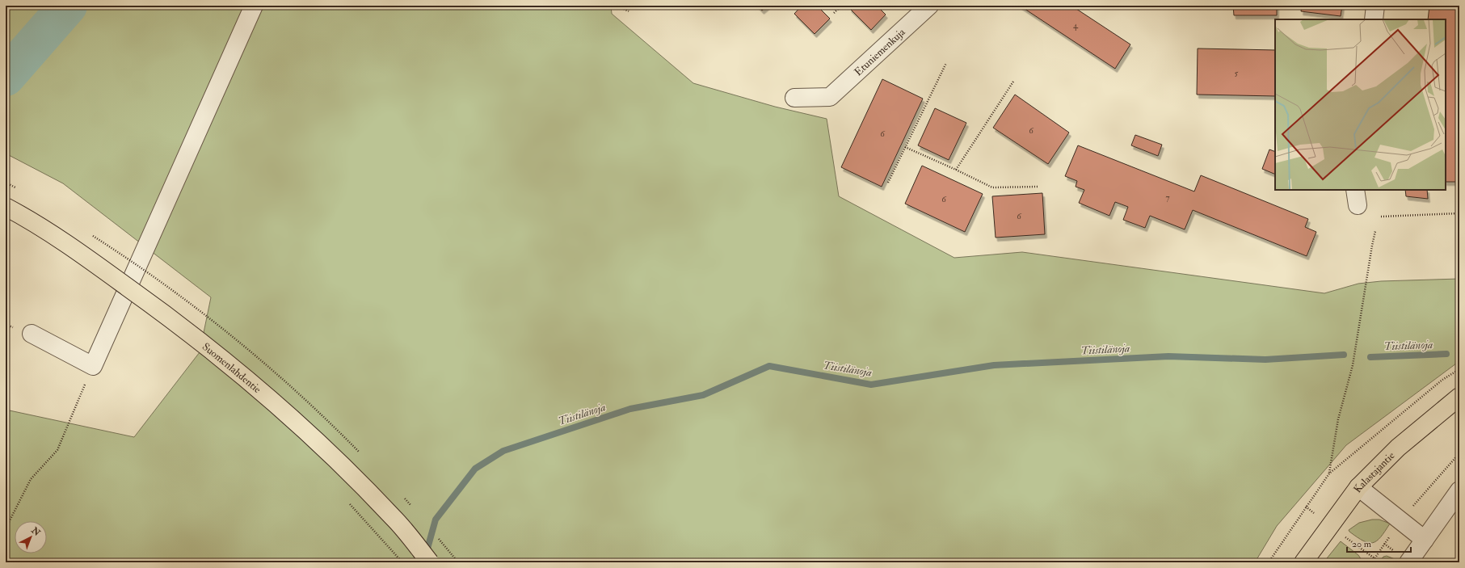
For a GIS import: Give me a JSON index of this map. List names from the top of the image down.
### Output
{
  "streets": {
    "main road": ["Suomenlahdentie", "Kalastajantie"],
    "street": ["Etuniemenkuja"]
  },
  "water": ["Tiistilänoja"],
  "house_numbers": [
    "4",
    "5",
    "6",
    "6",
    "7",
    "6",
    "6"
  ],
  "scale_bar": "20 m",
  "north": "top right"
}
